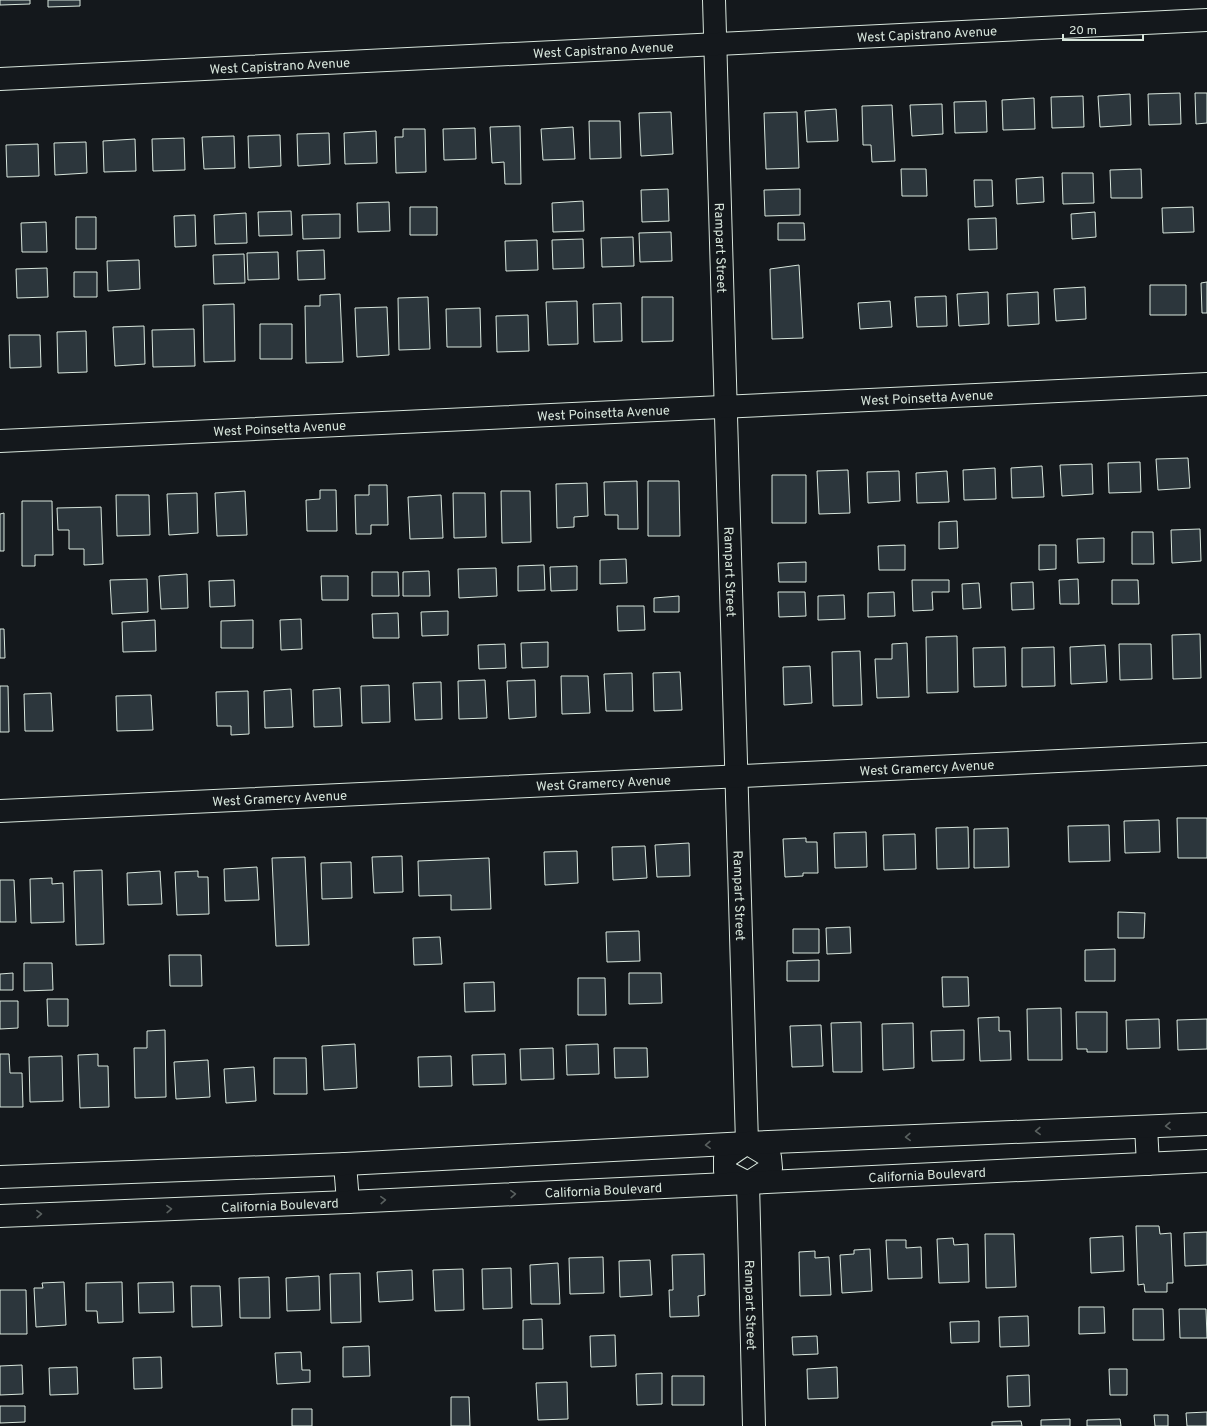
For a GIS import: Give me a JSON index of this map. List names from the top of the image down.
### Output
{
  "streets": {
    "street": [
      "West Capistrano Avenue",
      "Rampart Street",
      "West Poinsetta Avenue",
      "West Gramercy Avenue",
      "California Boulevard"
    ]
  },
  "crossings": [
    ["West Capistrano Avenue", "Rampart Street"],
    ["Rampart Street", "West Poinsetta Avenue"],
    ["Rampart Street", "West Gramercy Avenue"],
    ["Rampart Street", "California Boulevard"]
  ],
  "scale_bar": "20 m"
}
